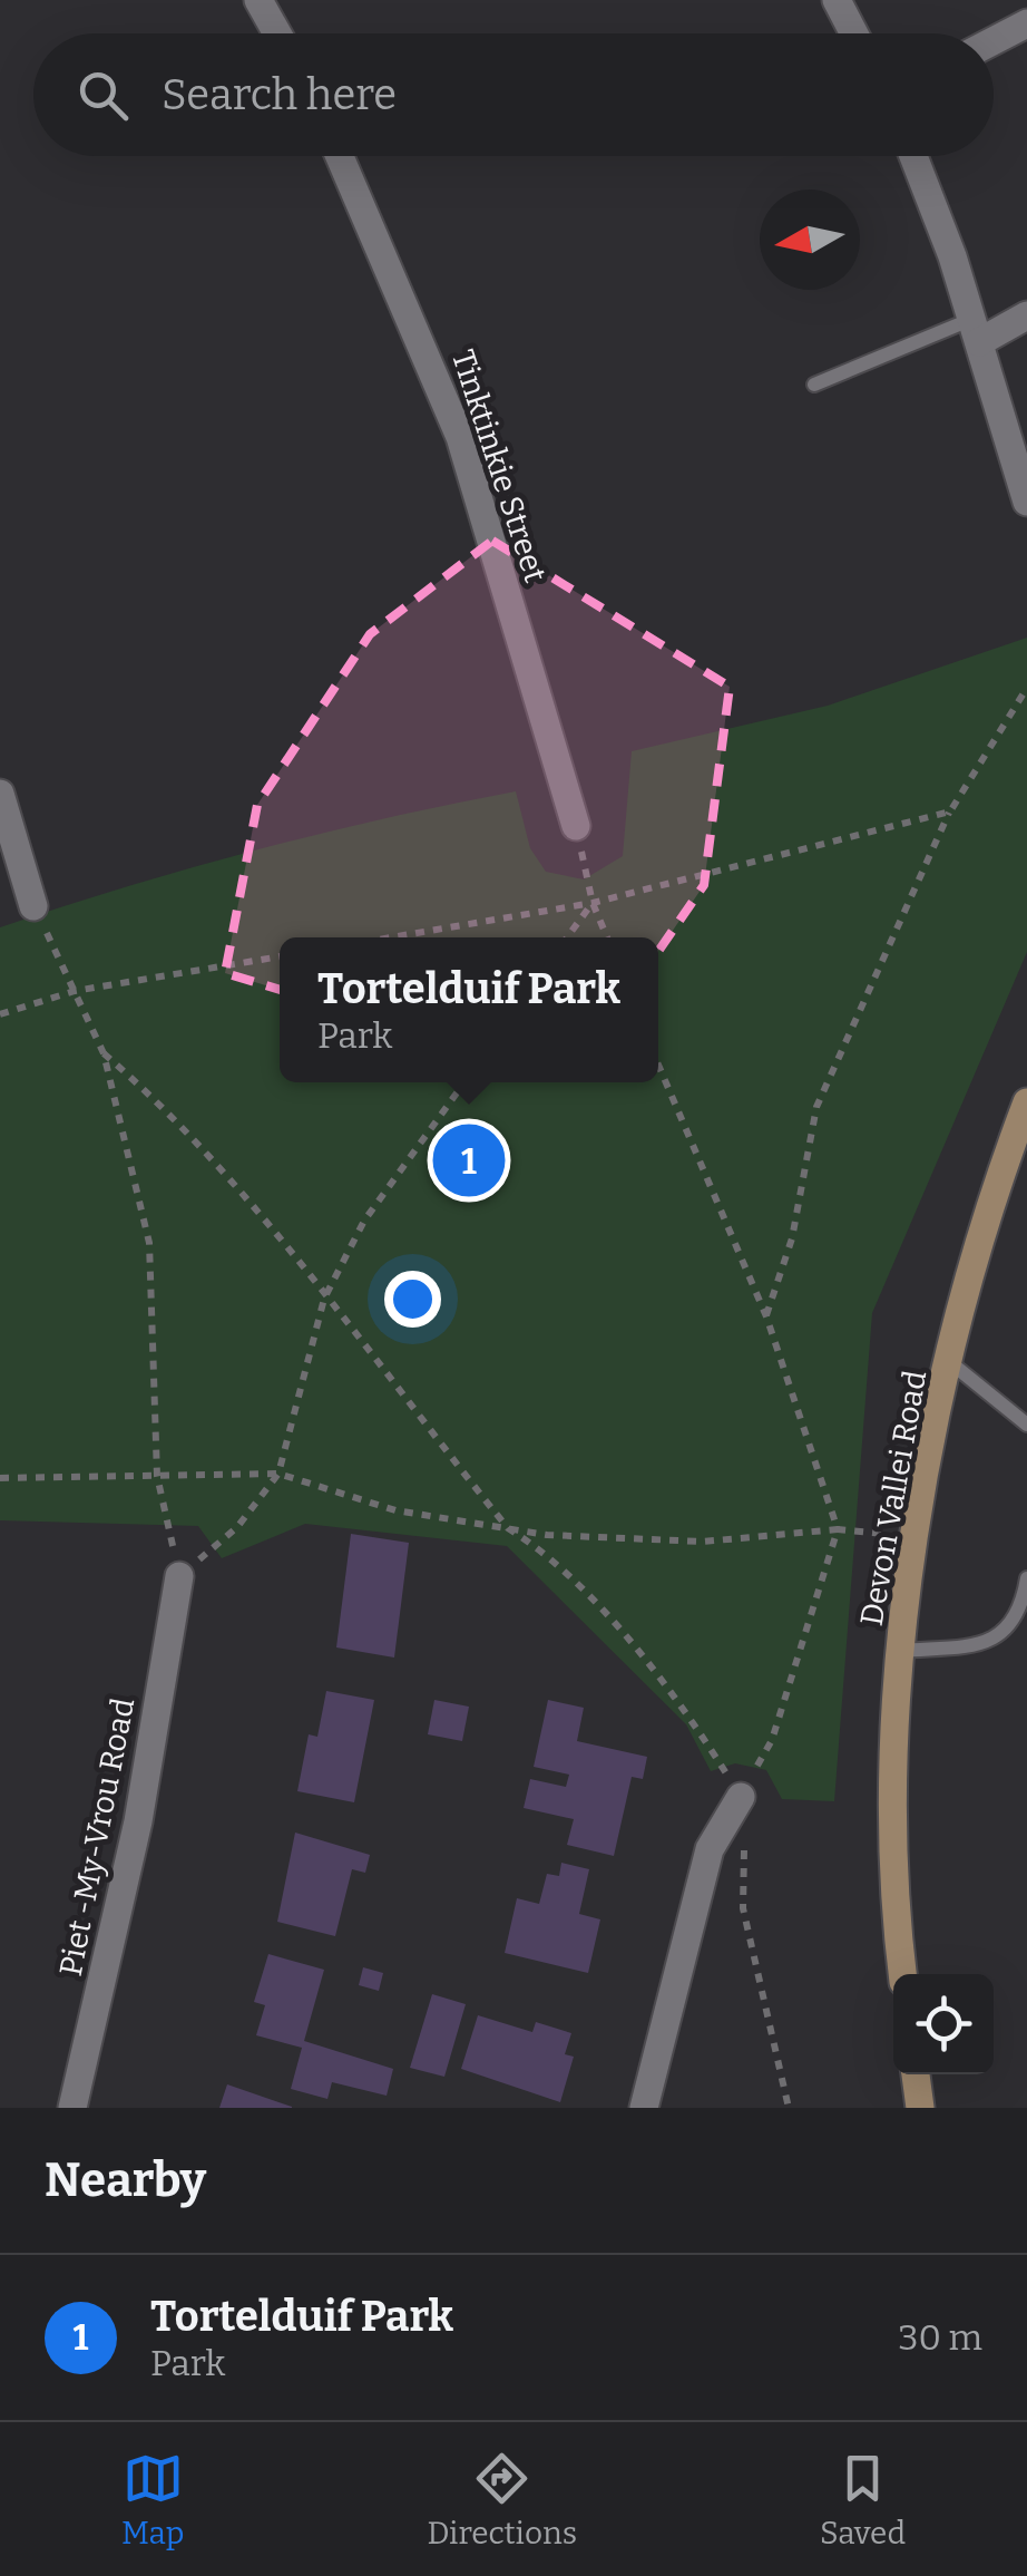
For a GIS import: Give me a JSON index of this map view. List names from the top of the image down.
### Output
{
  "streets": {
    "street": ["Tinktinkie Street", "Devon Vallei Road", "Piet -My-Vrou Road"]
  },
  "north": "left",
  "page": {
    "search": "Search here",
    "popup": ["Tortelduif Park", "Park"],
    "pins": "1",
    "heading": "Nearby",
    "list": [
      {
        "mark": "1",
        "name": "Tortelduif Park",
        "note": "Park",
        "value": "30 m"
      }
    ],
    "nav": ["Map", "Directions", "Saved"]
  }
}
